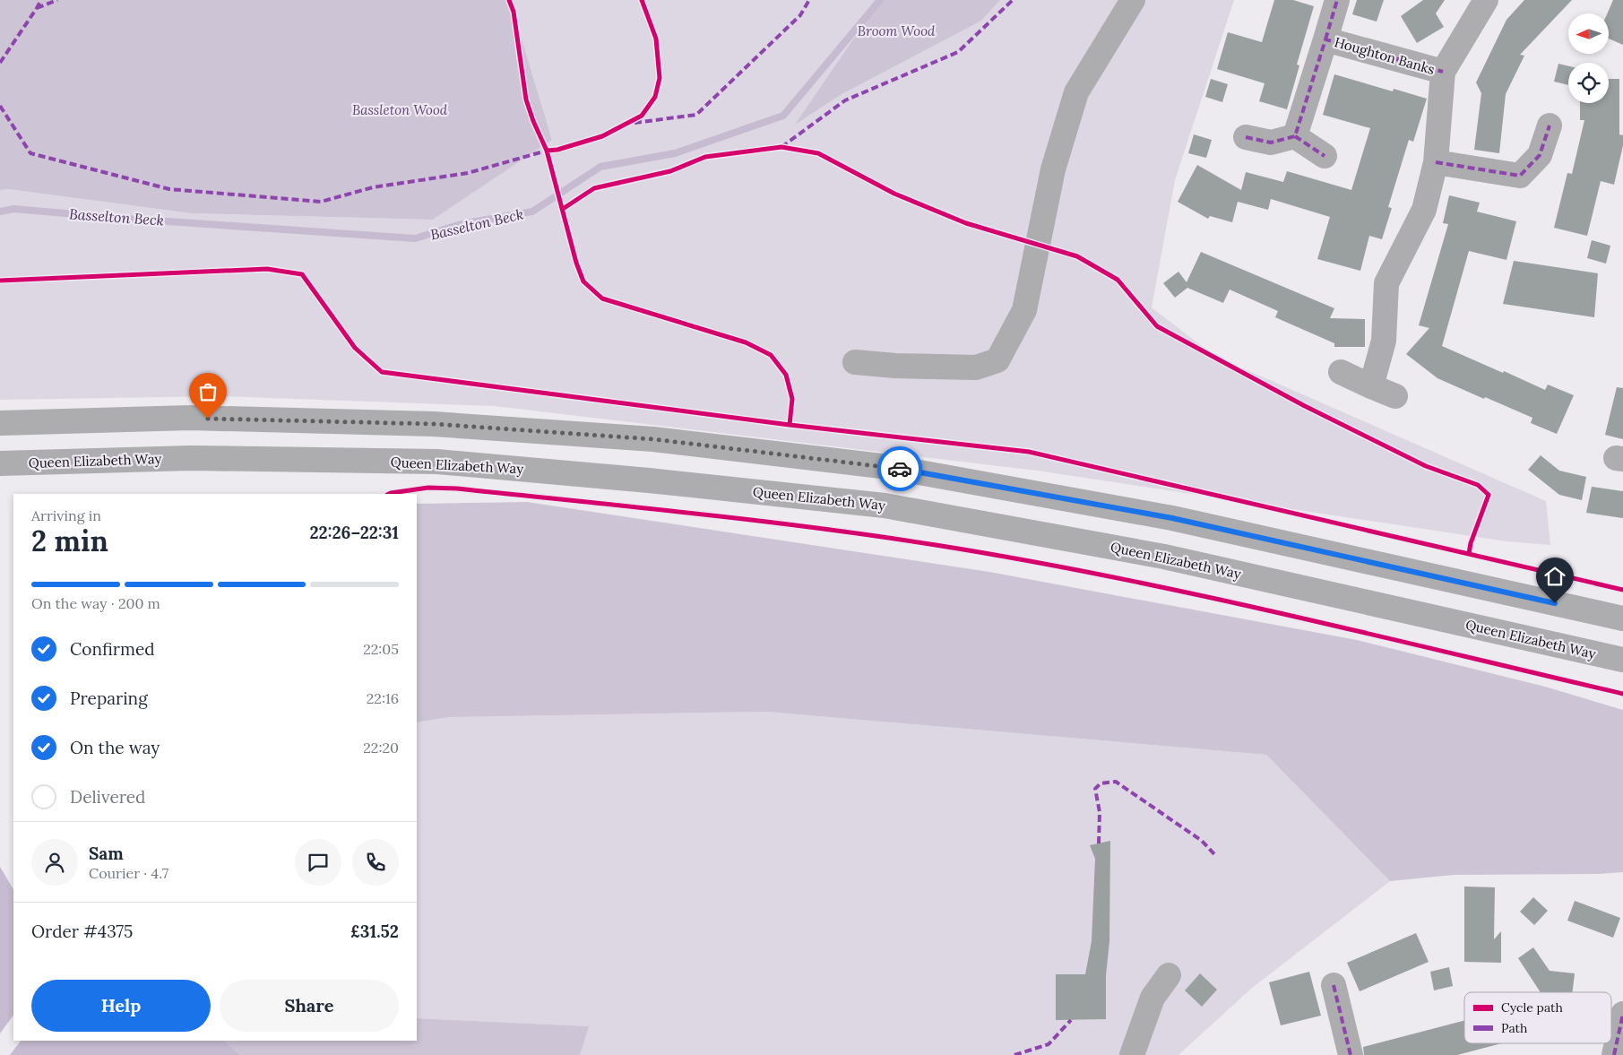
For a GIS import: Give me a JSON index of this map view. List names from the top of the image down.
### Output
{
  "streets": {
    "street": ["Houghton Banks", "Queen Elizabeth Way"]
  },
  "water": ["Basselton Beck"],
  "parks": ["Broom Wood", "Bassleton Wood"],
  "legend": ["Cycle path", "Path"],
  "north": "left",
  "page": {
    "heading": ["2 min", "Arriving in", "22:26–22:31"],
    "panel": [
      "Sam",
      "Courier · 4.7",
      "Order #4375",
      "£31.52"
    ],
    "bar": "On the way · 200 m",
    "list": [
      ["Confirmed", "22:05"],
      ["Preparing", "22:16"],
      ["On the way", "22:20"],
      "Delivered"
    ],
    "buttons": ["Help", "Share"]
  }
}
